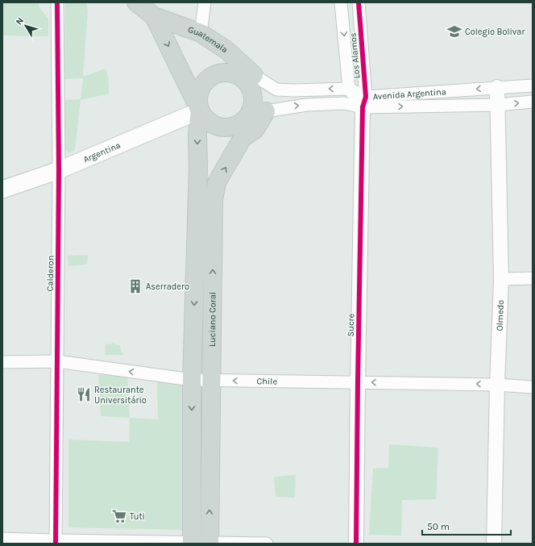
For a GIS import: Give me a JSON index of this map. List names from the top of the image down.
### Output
{
  "streets": {
    "main road": ["Guatemala", "Argentina", "Luciano Coral"],
    "street": [
      "Los Alamos",
      "Avenida Argentina",
      "Calderon",
      "Olmedo",
      "Sucre",
      "Chile"
    ]
  },
  "crossings": [
    ["Guatemala", "Argentina"],
    ["Guatemala", "Luciano Coral"],
    ["Los Alamos", "Avenida Argentina"],
    ["Los Alamos", "Sucre"],
    ["Avenida Argentina", "Olmedo"],
    ["Avenida Argentina", "Luciano Coral"],
    ["Avenida Argentina", "Sucre"],
    ["Argentina", "Calderon"],
    ["Argentina", "Luciano Coral"],
    ["Calderon", "Chile"],
    ["Olmedo", "Chile"],
    ["Luciano Coral", "Chile"],
    ["Sucre", "Chile"]
  ],
  "one_way": ["Guatemala", "Chile"],
  "places": {
    "school or university": ["Colegio Bolivar"],
    "building": ["Aserradero"],
    "restaurant": ["Restaurante Universitário"],
    "supermarket": ["Tuti"]
  },
  "scale_bar": "50 m",
  "north": "top left"
}
